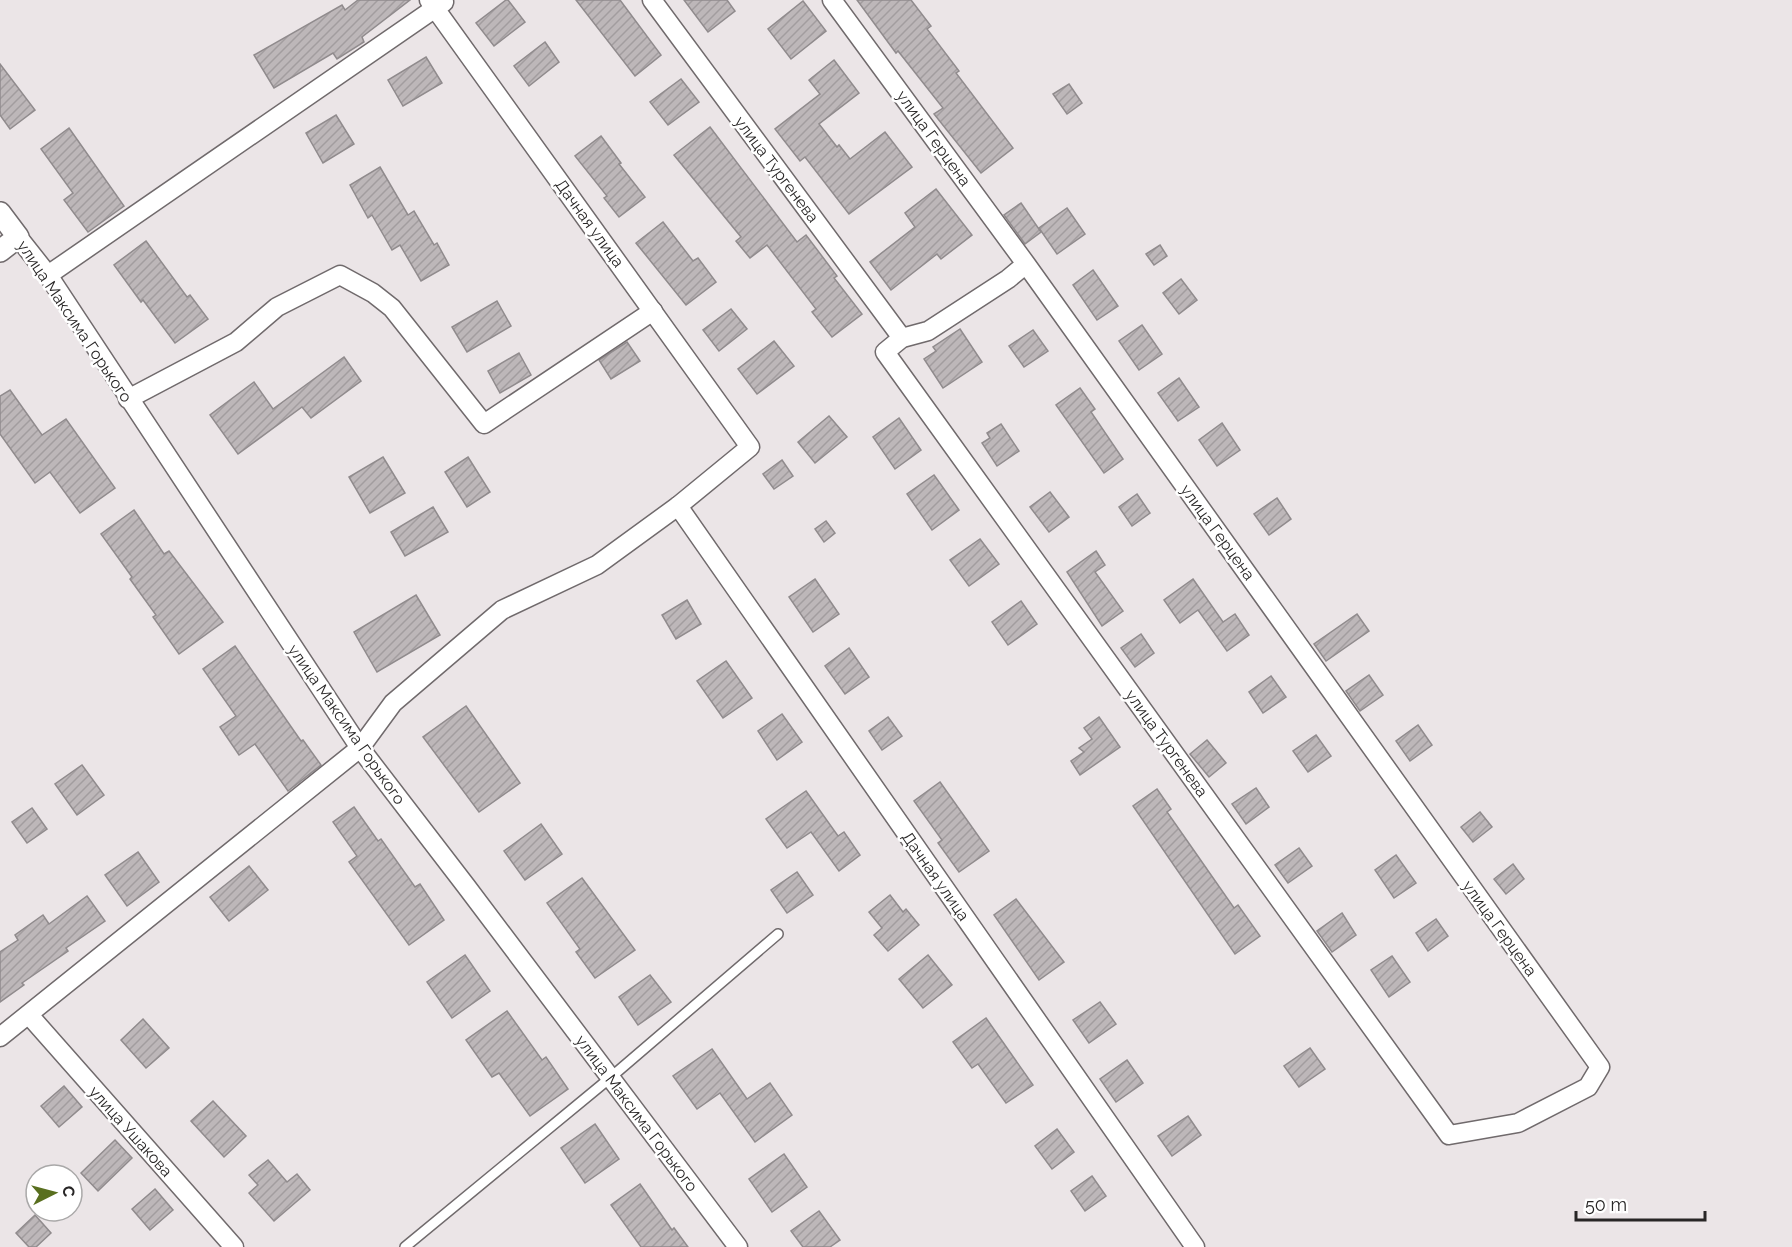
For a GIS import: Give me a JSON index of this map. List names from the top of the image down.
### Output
{
  "streets": {
    "street": [
      "улица Герцена",
      "улица Тургенева",
      "Дачная улица",
      "улица Максима Горького",
      "улица Ушакова"
    ]
  },
  "crossings": [
    ["улица Герцена", "улица Тургенева"]
  ],
  "scale_bar": "50 m",
  "north": "right"
}
